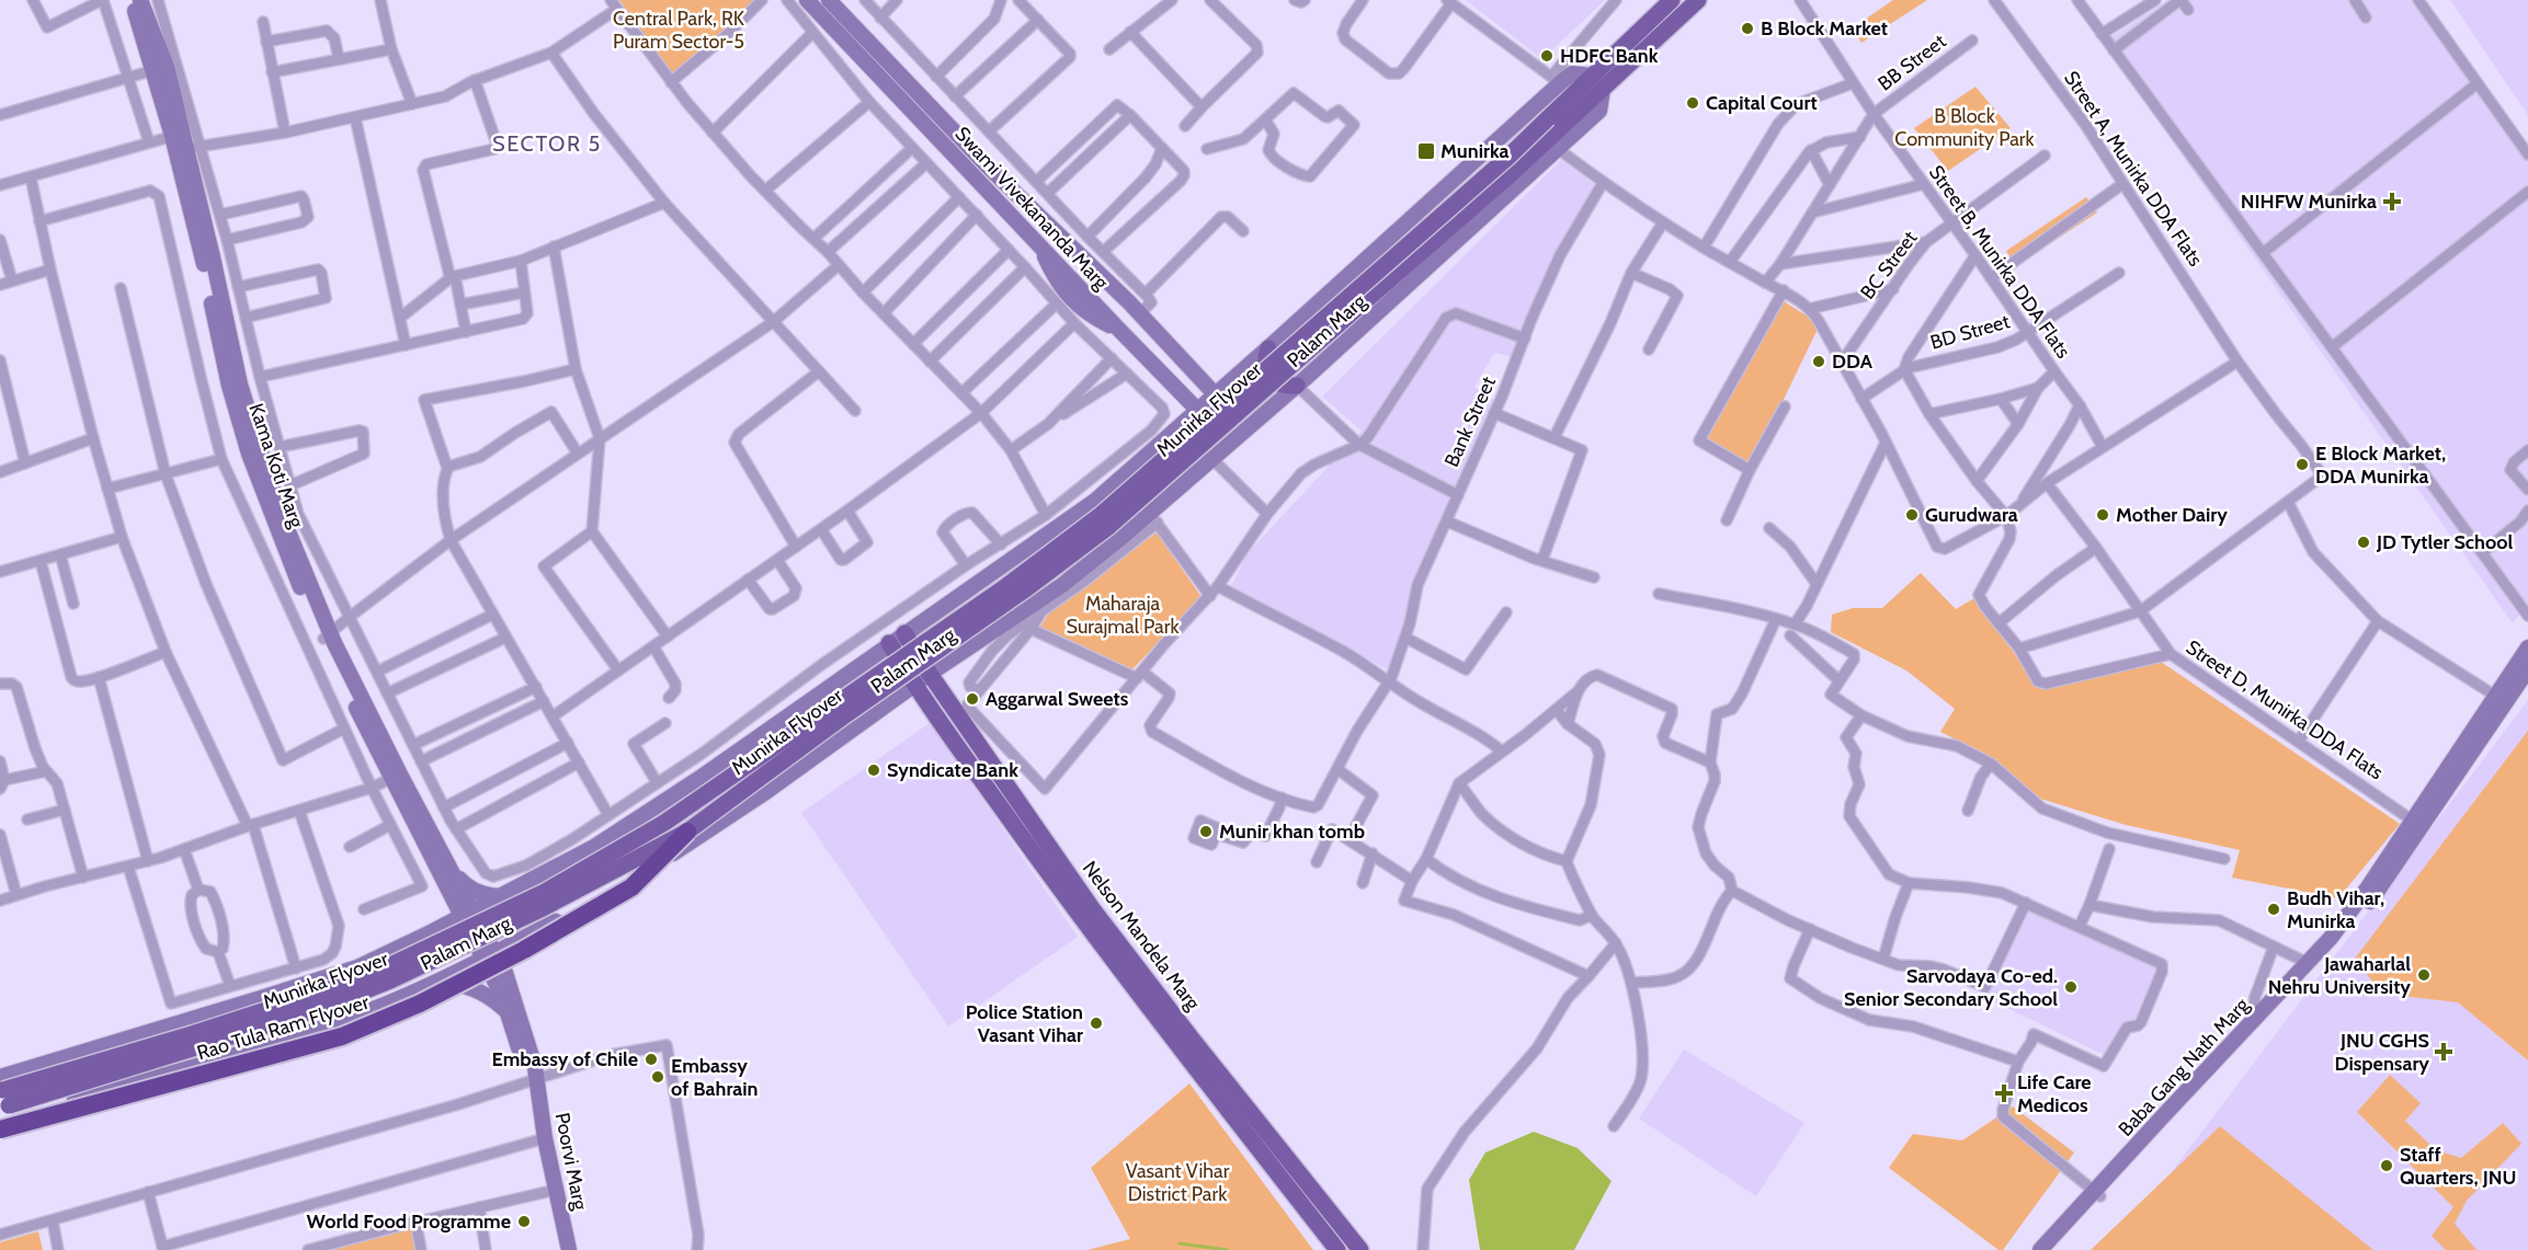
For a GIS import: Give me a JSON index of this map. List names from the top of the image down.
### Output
{
  "streets": {
    "highway": ["Rao Tula Ram Flyover"],
    "main road": [
      "Swami Vivekananda Marg",
      "Palam Marg",
      "Munirka Flyover",
      "Kama Koti Marg",
      "Nelson Mandela Marg",
      "Baba Gang Nath Marg",
      "Poorvi Marg"
    ],
    "street": [
      "BB Street",
      "Street A, Munirka DDA Flats",
      "Street B, Munirka DDA Flats",
      "BC Street",
      "BD Street",
      "Bank Street",
      "Street D, Munirka DDA Flats"
    ]
  },
  "crossings": [
    ["BB Street", "Street B, Munirka DDA Flats"],
    ["Swami Vivekananda Marg", "Palam Marg"],
    ["Street B, Munirka DDA Flats", "BC Street"],
    ["Street B, Munirka DDA Flats", "BD Street"],
    ["Palam Marg", "Munirka Flyover"],
    ["Palam Marg", "Kama Koti Marg"],
    ["Palam Marg", "Nelson Mandela Marg"],
    ["Palam Marg", "Poorvi Marg"],
    ["Munirka Flyover", "Rao Tula Ram Flyover"],
    ["Street D, Munirka DDA Flats", "Baba Gang Nath Marg"]
  ],
  "districts": ["SECTOR 5"],
  "parks": [
    "Central Park, RK Puram Sector-5",
    "B Block Community Park",
    "Maharaja Surajmal Park",
    "Vasant Vihar District Park"
  ],
  "places": {
    "other": [
      "B Block Market",
      "HDFC Bank",
      "Capital Court",
      "DDA",
      "E Block Market, DDA Munirka",
      "Gurudwara",
      "Mother Dairy",
      "JD Tytler School",
      "Aggarwal Sweets",
      "Syndicate Bank",
      "Munir khan tomb",
      "Budh Vihar, Munirka",
      "Jawaharlal Nehru University",
      "Sarvodaya Co-ed. Senior Secondary School",
      "Police Station Vasant Vihar",
      "Embassy of Chile",
      "Embassy of Bahrain",
      "Staff Quarters, JNU",
      "World Food Programme"
    ],
    "transit": ["Munirka"],
    "health": ["NIHFW Munirka", "JNU CGHS Dispensary", "Life Care Medicos"]
  }
}
